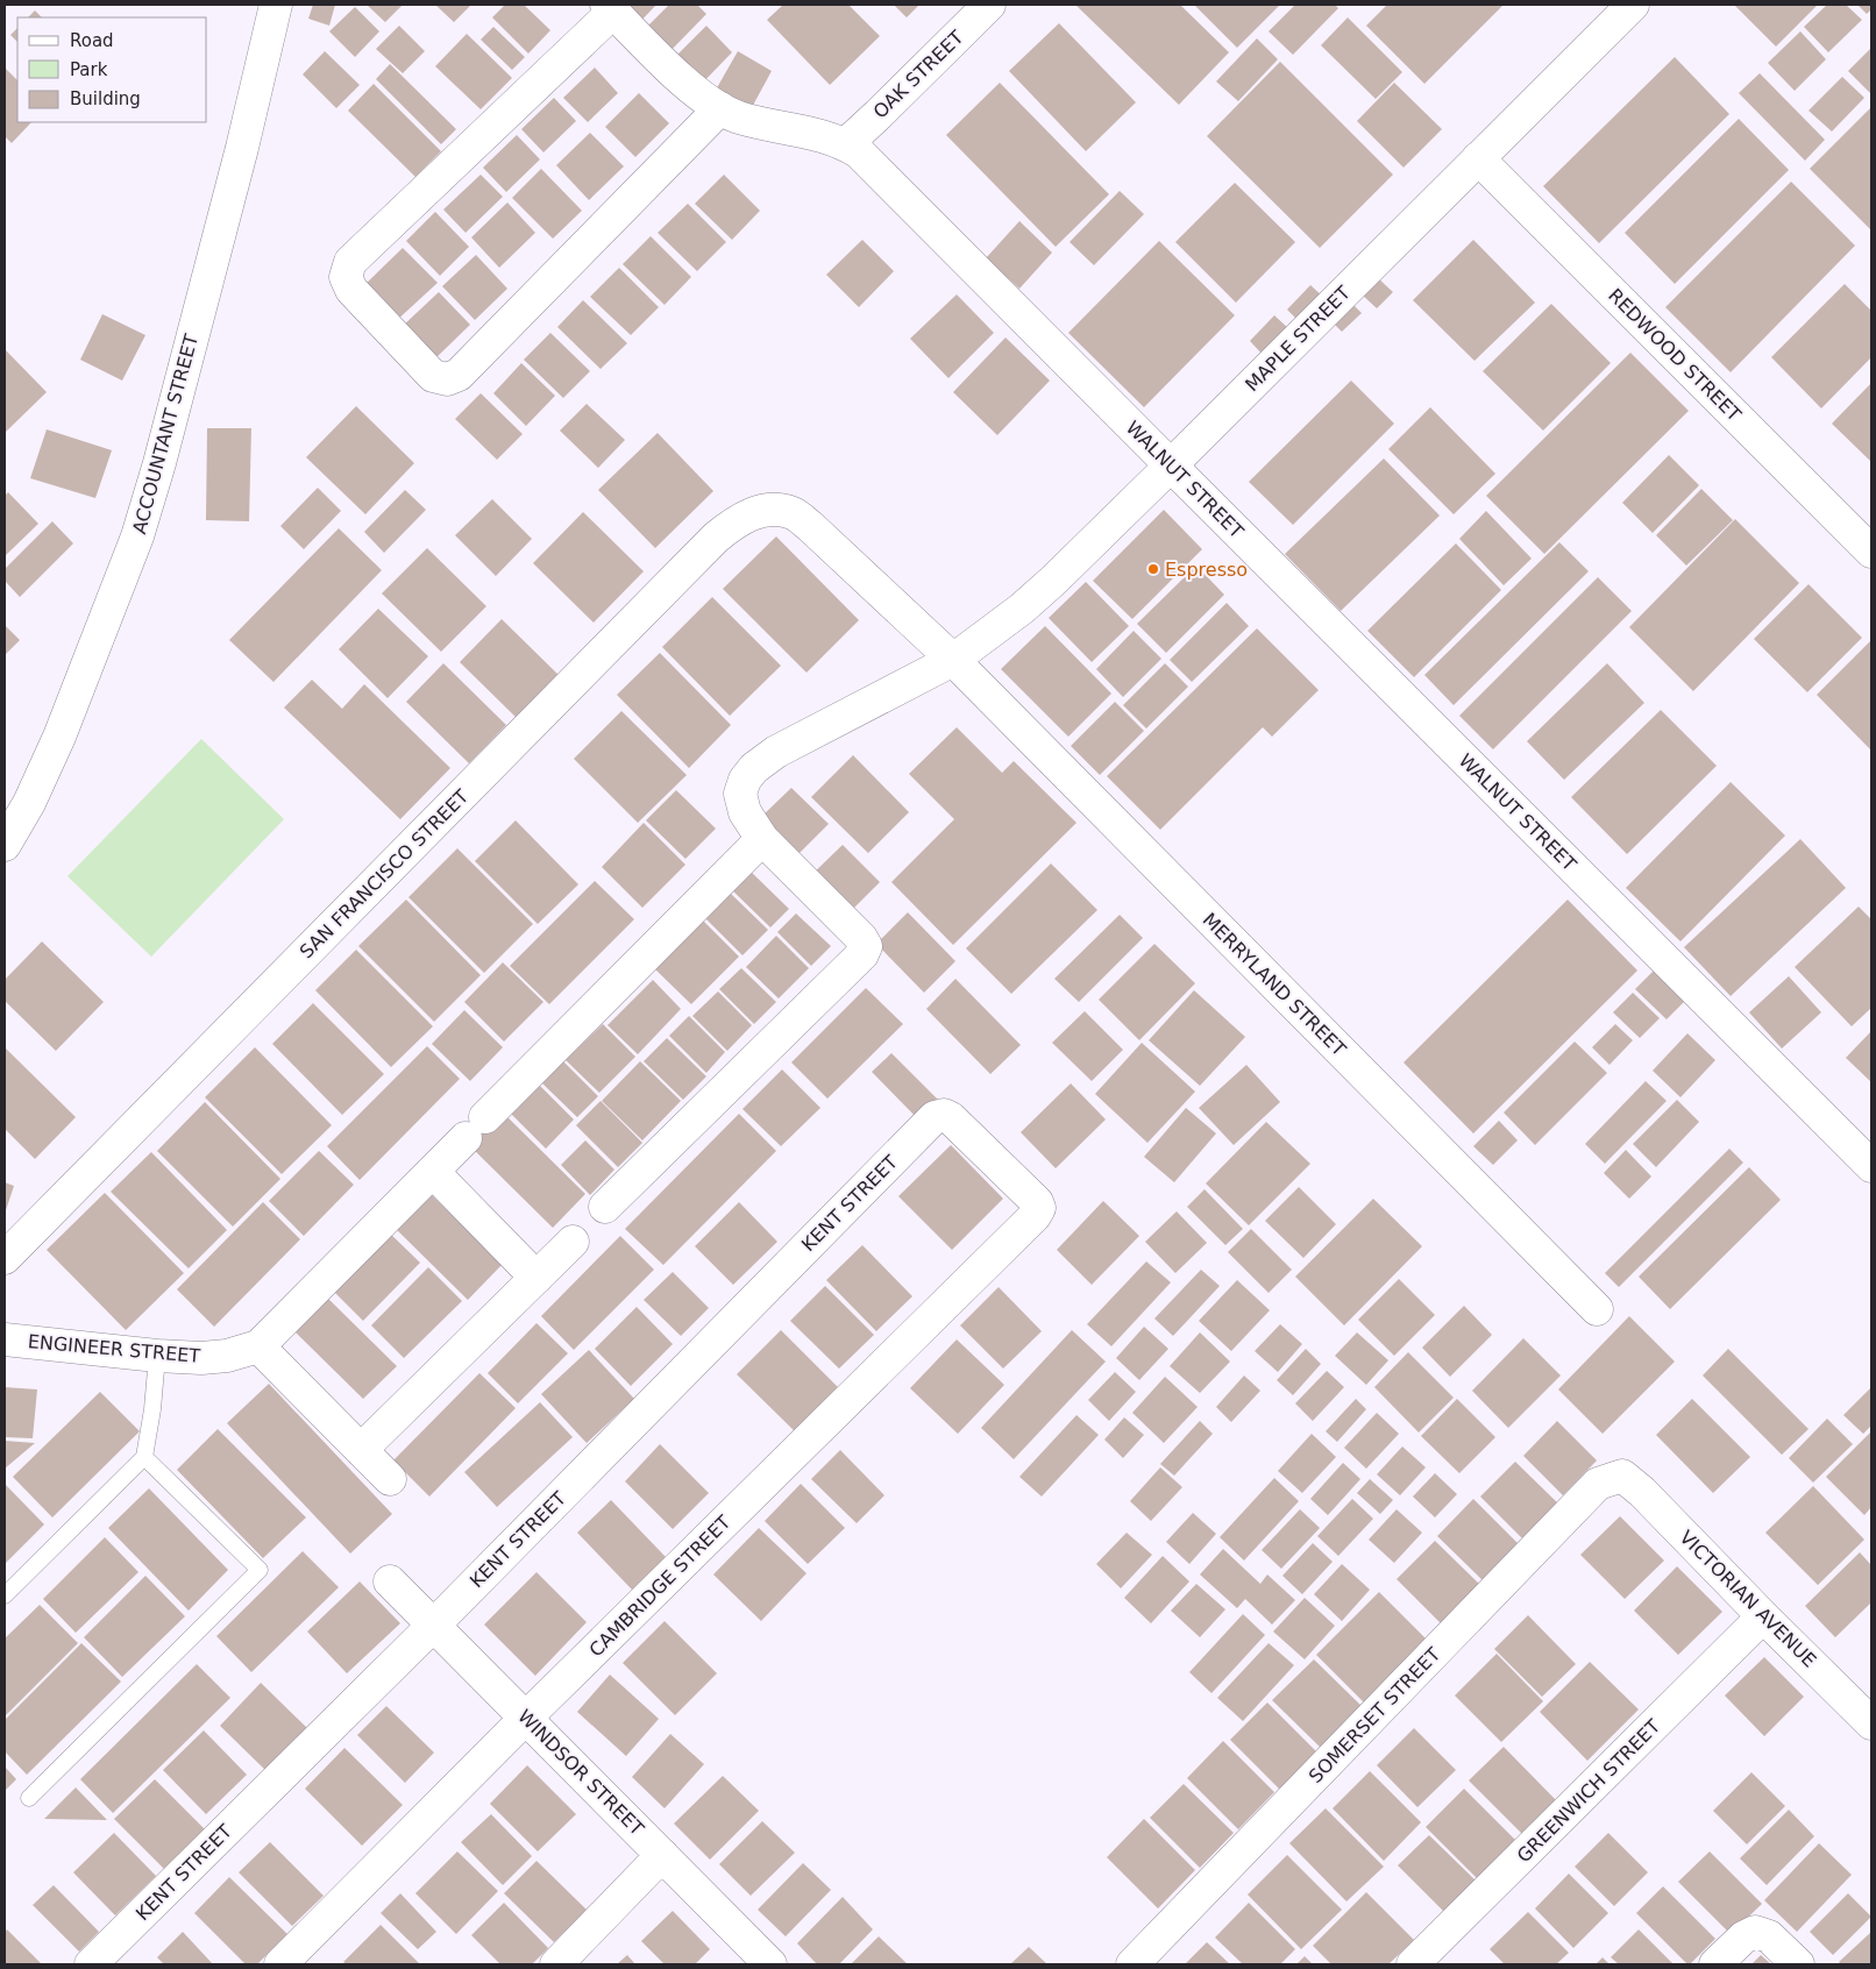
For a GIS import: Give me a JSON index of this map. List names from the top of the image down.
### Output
{
  "streets": {
    "street": [
      "OAK STREET",
      "MAPLE STREET",
      "REDWOOD STREET",
      "ACCOUNTANT STREET",
      "WALNUT STREET",
      "SAN FRANCISCO STREET",
      "MERRYLAND STREET",
      "KENT STREET",
      "ENGINEER STREET",
      "CAMBRIDGE STREET",
      "VICTORIAN AVENUE",
      "SOMERSET STREET",
      "WINDSOR STREET",
      "GREENWICH STREET"
    ]
  },
  "crossings": [
    ["OAK STREET", "WALNUT STREET"],
    ["MAPLE STREET", "REDWOOD STREET"],
    ["MAPLE STREET", "WALNUT STREET"],
    ["MAPLE STREET", "MERRYLAND STREET"],
    ["SAN FRANCISCO STREET", "MERRYLAND STREET"],
    ["KENT STREET", "CAMBRIDGE STREET"],
    ["KENT STREET", "WINDSOR STREET"],
    ["CAMBRIDGE STREET", "WINDSOR STREET"],
    ["VICTORIAN AVENUE", "SOMERSET STREET"],
    ["VICTORIAN AVENUE", "GREENWICH STREET"]
  ],
  "places": ["Espresso"],
  "legend": ["Road", "Park", "Building"]
}
